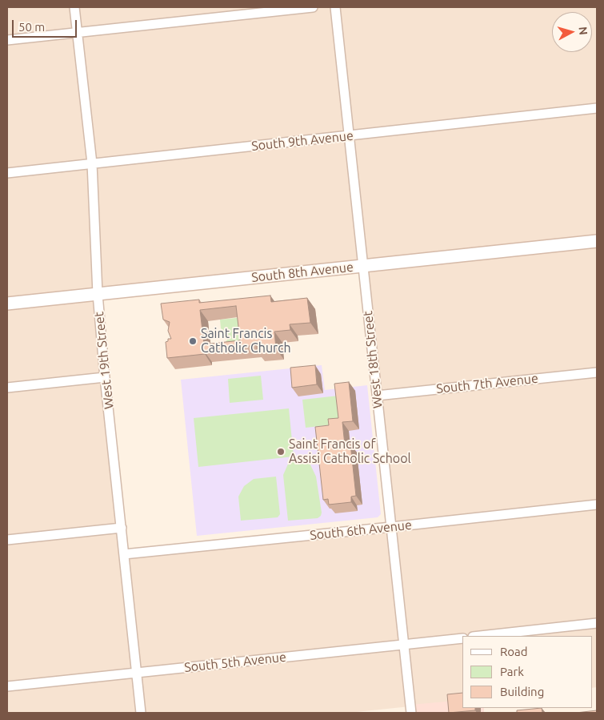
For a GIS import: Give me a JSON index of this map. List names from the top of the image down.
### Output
{
  "streets": {
    "street": [
      "South 9th Avenue",
      "South 8th Avenue",
      "West 18th Street",
      "West 19th Street",
      "South 7th Avenue",
      "South 6th Avenue",
      "South 5th Avenue"
    ]
  },
  "crossings": [
    ["South 9th Avenue", "West 18th Street"],
    ["South 9th Avenue", "West 19th Street"],
    ["South 8th Avenue", "West 18th Street"],
    ["South 8th Avenue", "West 19th Street"],
    ["West 18th Street", "South 7th Avenue"],
    ["West 18th Street", "South 6th Avenue"],
    ["West 18th Street", "South 5th Avenue"],
    ["West 19th Street", "South 6th Avenue"],
    ["West 19th Street", "South 5th Avenue"]
  ],
  "places": ["Saint Francis Catholic Church", "Saint Francis of Assisi Catholic School"],
  "legend": ["Road", "Park", "Building"],
  "scale_bar": "50 m",
  "north": "right"
}
